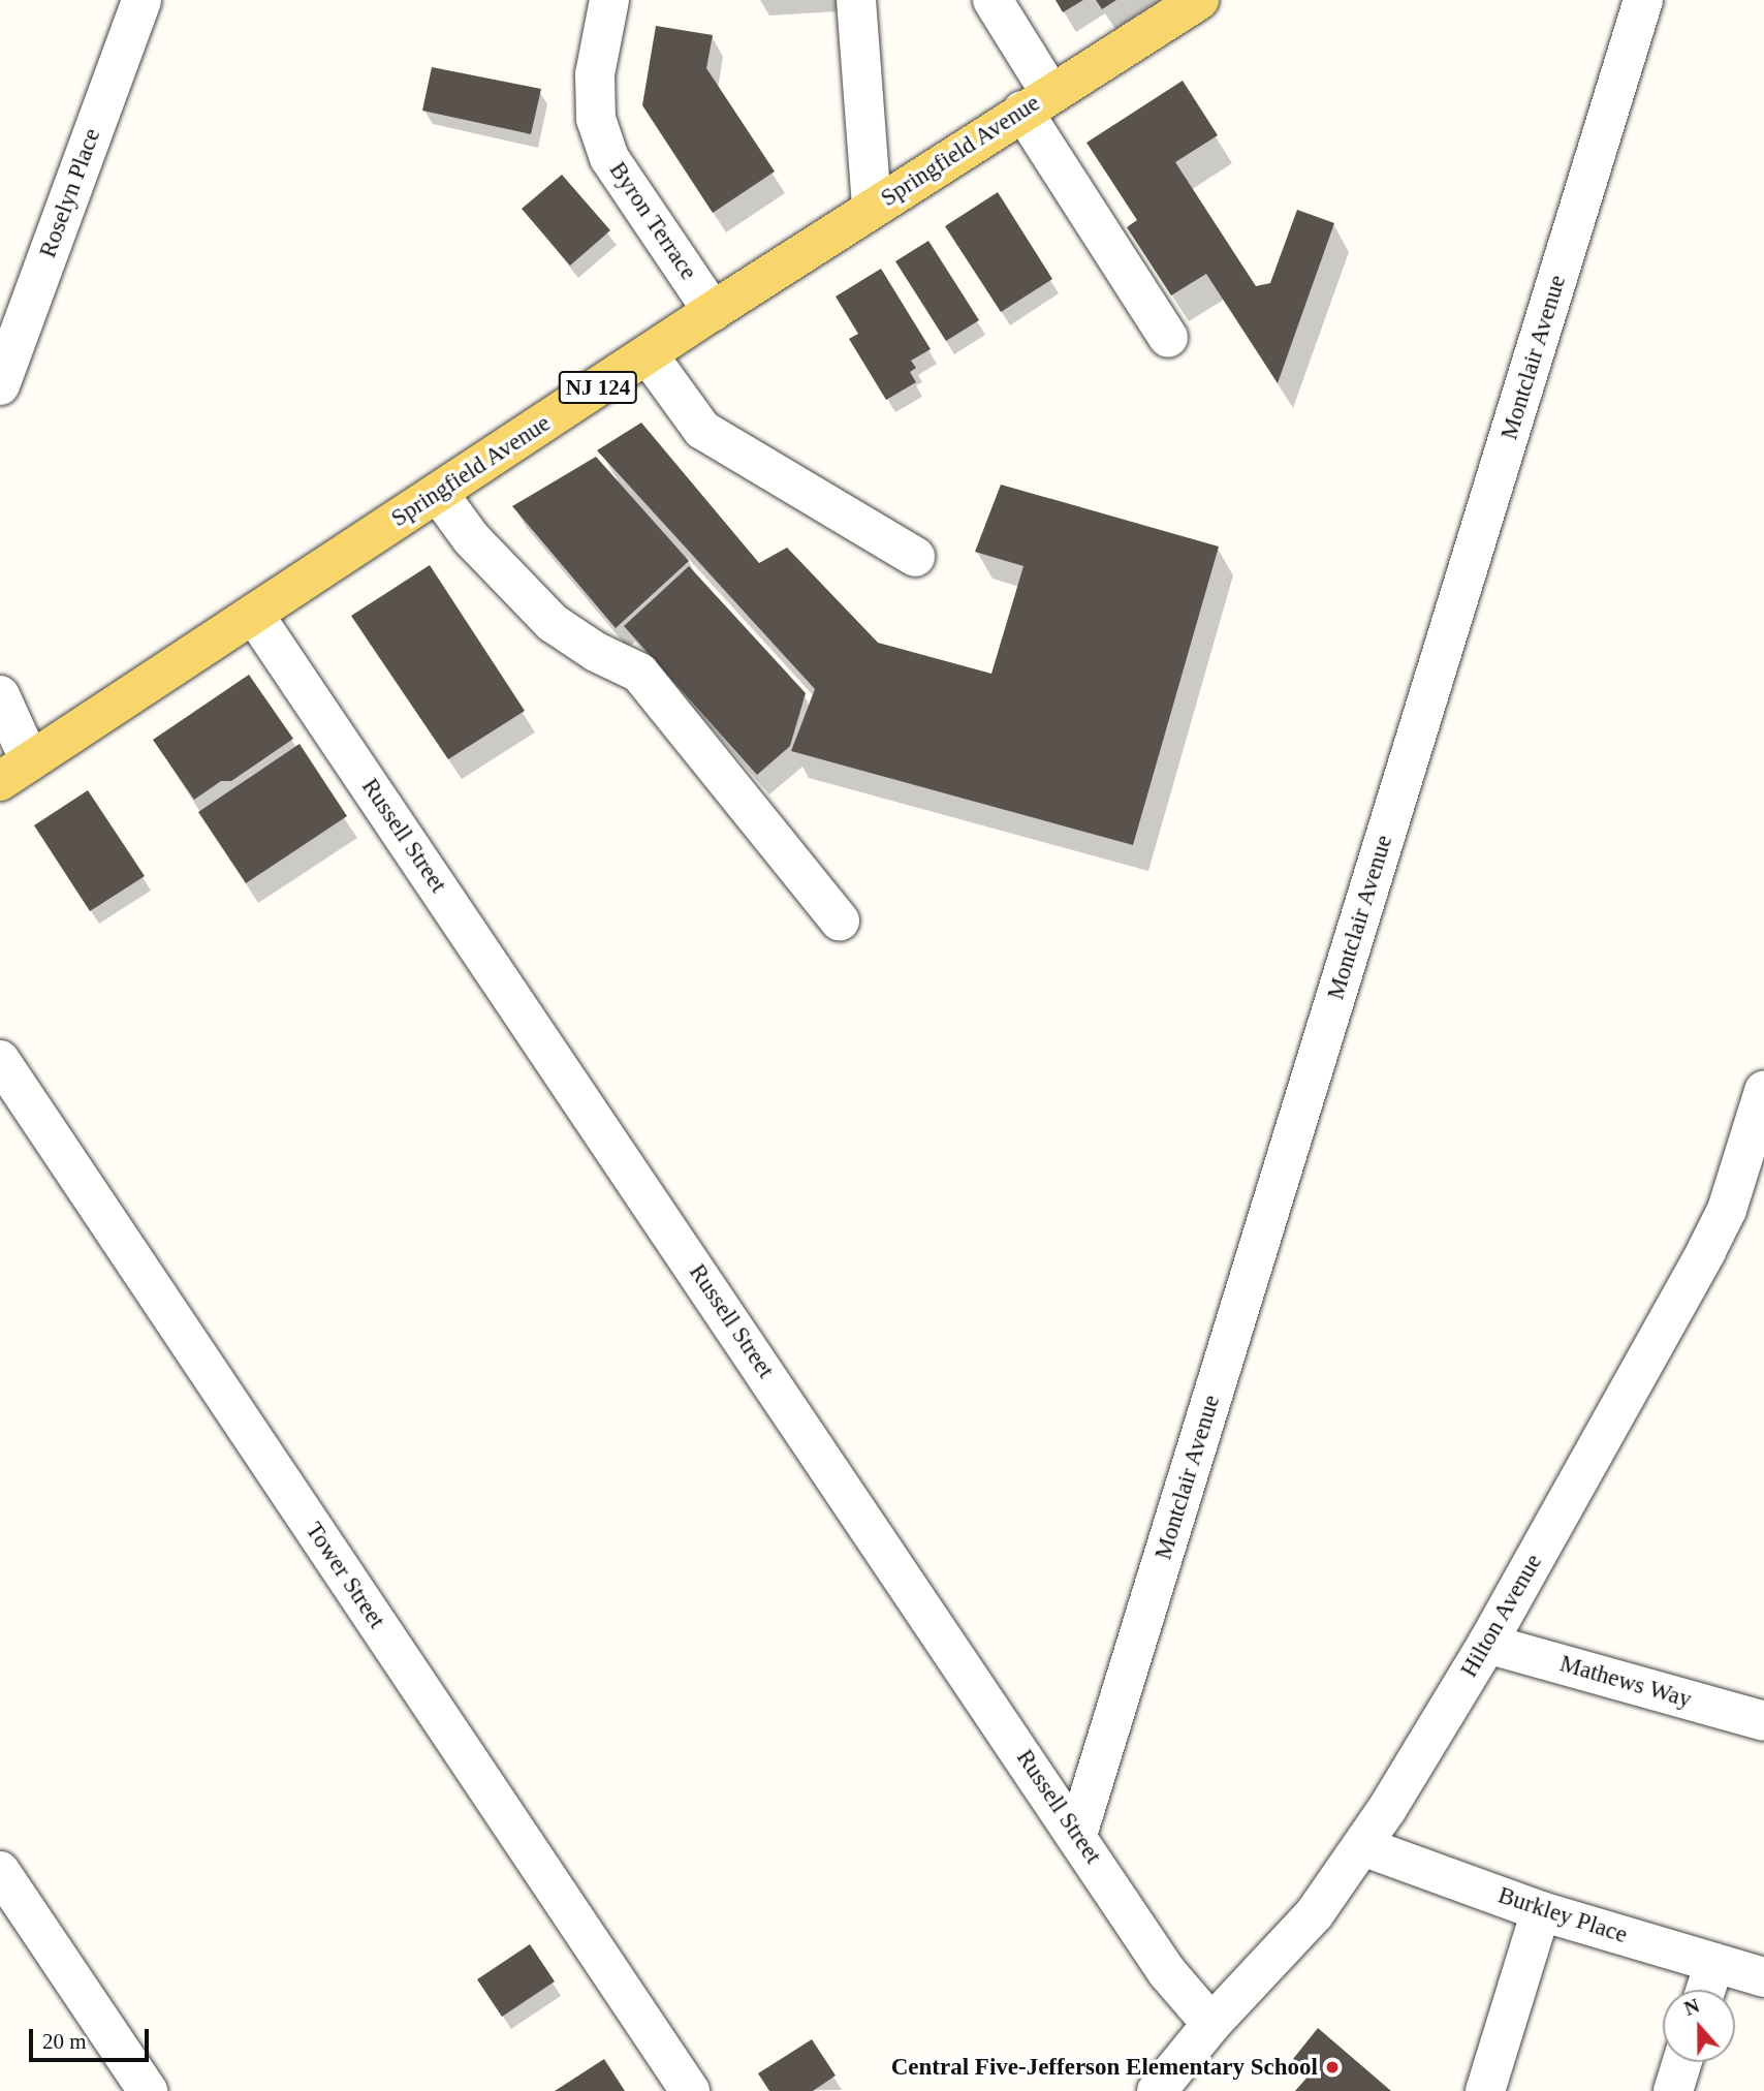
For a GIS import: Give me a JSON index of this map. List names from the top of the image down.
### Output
{
  "streets": {
    "main road": ["Springfield Avenue", "NJ 124"],
    "street": [
      "Roselyn Place",
      "Byron Terrace",
      "Montclair Avenue",
      "Russell Street",
      "Tower Street",
      "Hilton Avenue",
      "Mathews Way",
      "Burkley Place"
    ]
  },
  "crossings": [
    ["Springfield Avenue", "Byron Terrace"],
    ["Springfield Avenue", "Russell Street"],
    ["Montclair Avenue", "Russell Street"],
    ["Russell Street", "Hilton Avenue"],
    ["Hilton Avenue", "Mathews Way"],
    ["Hilton Avenue", "Burkley Place"]
  ],
  "places": ["Central Five-Jefferson Elementary School"],
  "scale_bar": "20 m",
  "north": "top"
}
